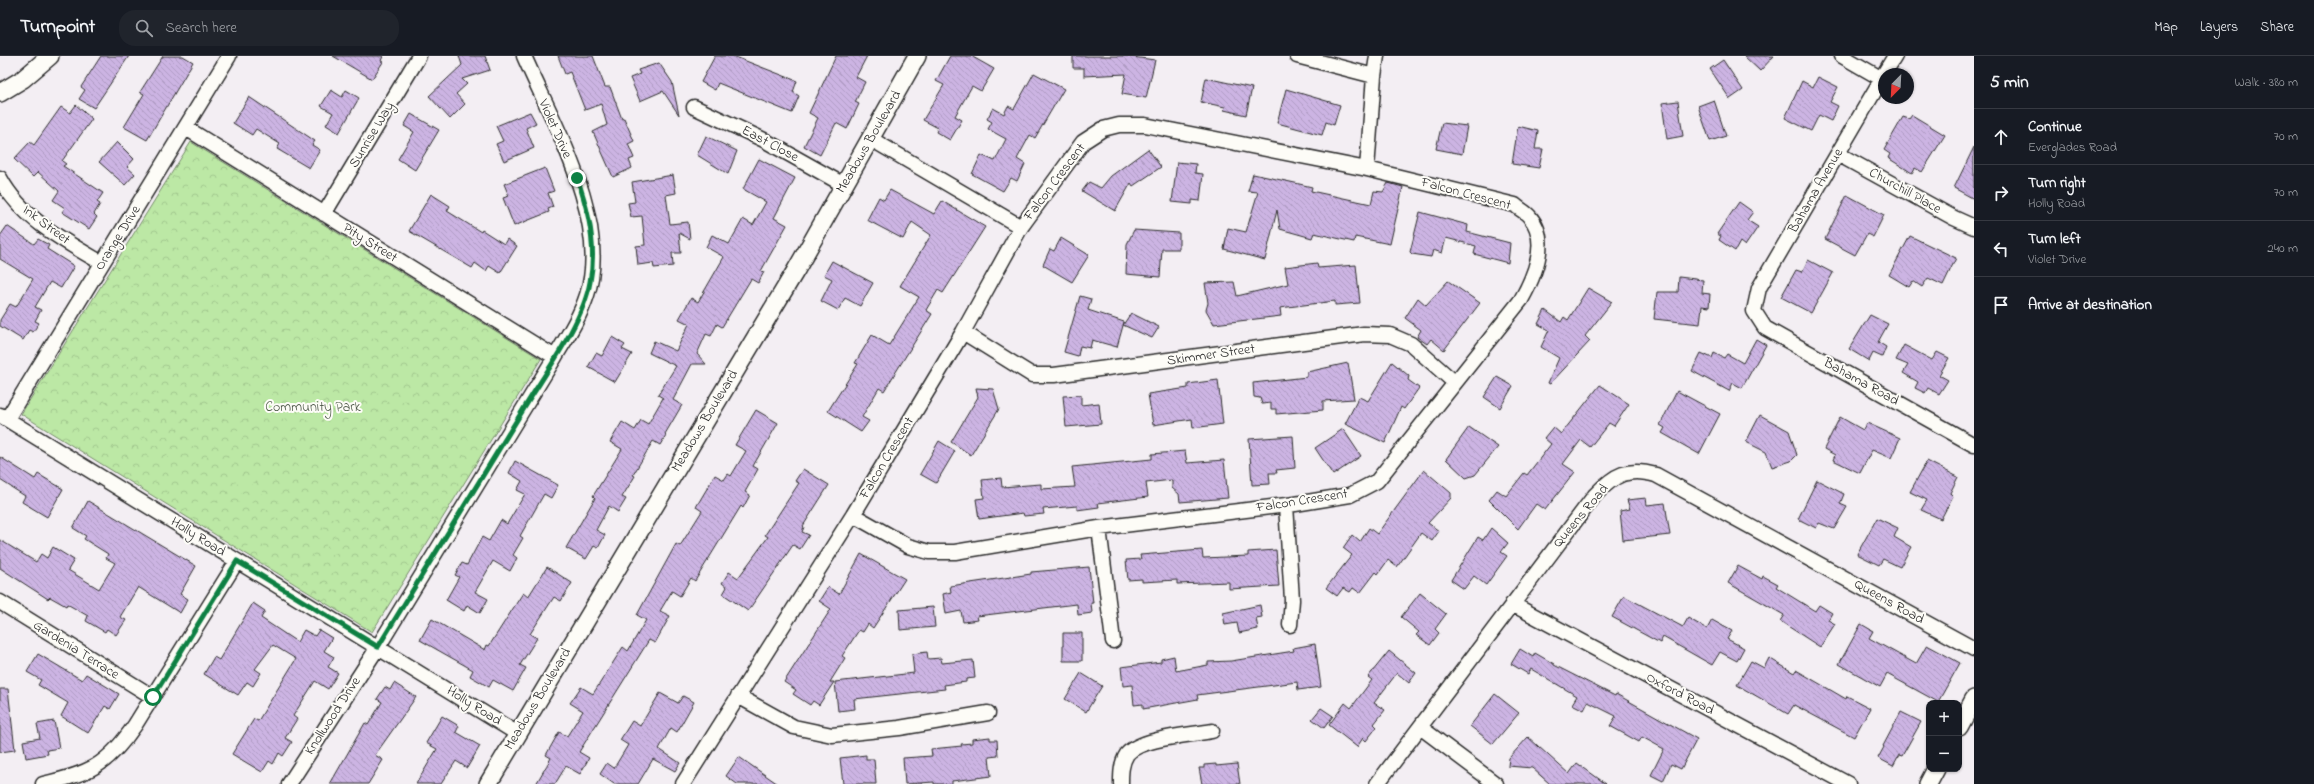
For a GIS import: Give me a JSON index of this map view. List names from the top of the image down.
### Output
{
  "streets": {
    "street": [
      "Violet Drive",
      "Sunrise Way",
      "Meadows Boulevard",
      "East Close",
      "Falcon Crescent",
      "Bahama Avenue",
      "Churchill Place",
      "Ink Street",
      "Orange Drive",
      "Pity Street",
      "Skimmer Street",
      "Bahama Road",
      "Queens Road",
      "Holly Road",
      "Gardenia Terrace",
      "Oxford Road",
      "Knollwood Drive"
    ]
  },
  "crossings": [
    ["Violet Drive", "Pity Street"],
    ["Violet Drive", "Holly Road"],
    ["Violet Drive", "Knollwood Drive"],
    ["Sunrise Way", "Pity Street"],
    ["Meadows Boulevard", "East Close"],
    ["Meadows Boulevard", "Holly Road"],
    ["Falcon Crescent", "Skimmer Street"],
    ["Bahama Avenue", "Churchill Place"],
    ["Bahama Avenue", "Bahama Road"],
    ["Ink Street", "Orange Drive"],
    ["Orange Drive", "Pity Street"],
    ["Orange Drive", "Holly Road"],
    ["Queens Road", "Oxford Road"],
    ["Holly Road", "Knollwood Drive"]
  ],
  "parks": ["Community Park"],
  "north": "bottom left",
  "page": {
    "header": "Turnpoint",
    "search": "Search here",
    "nav": ["Map", "Layers", "Share"],
    "heading": ["5 min", "Walk · 380 m"],
    "list": [
      ["Continue", "Everglades Road", "70 m"],
      ["Turn right", "Holly Road", "70 m"],
      ["Turn left", "Violet Drive", "240 m"],
      "Arrive at destination"
    ],
    "map_buttons": ["+", "−"]
  }
}
